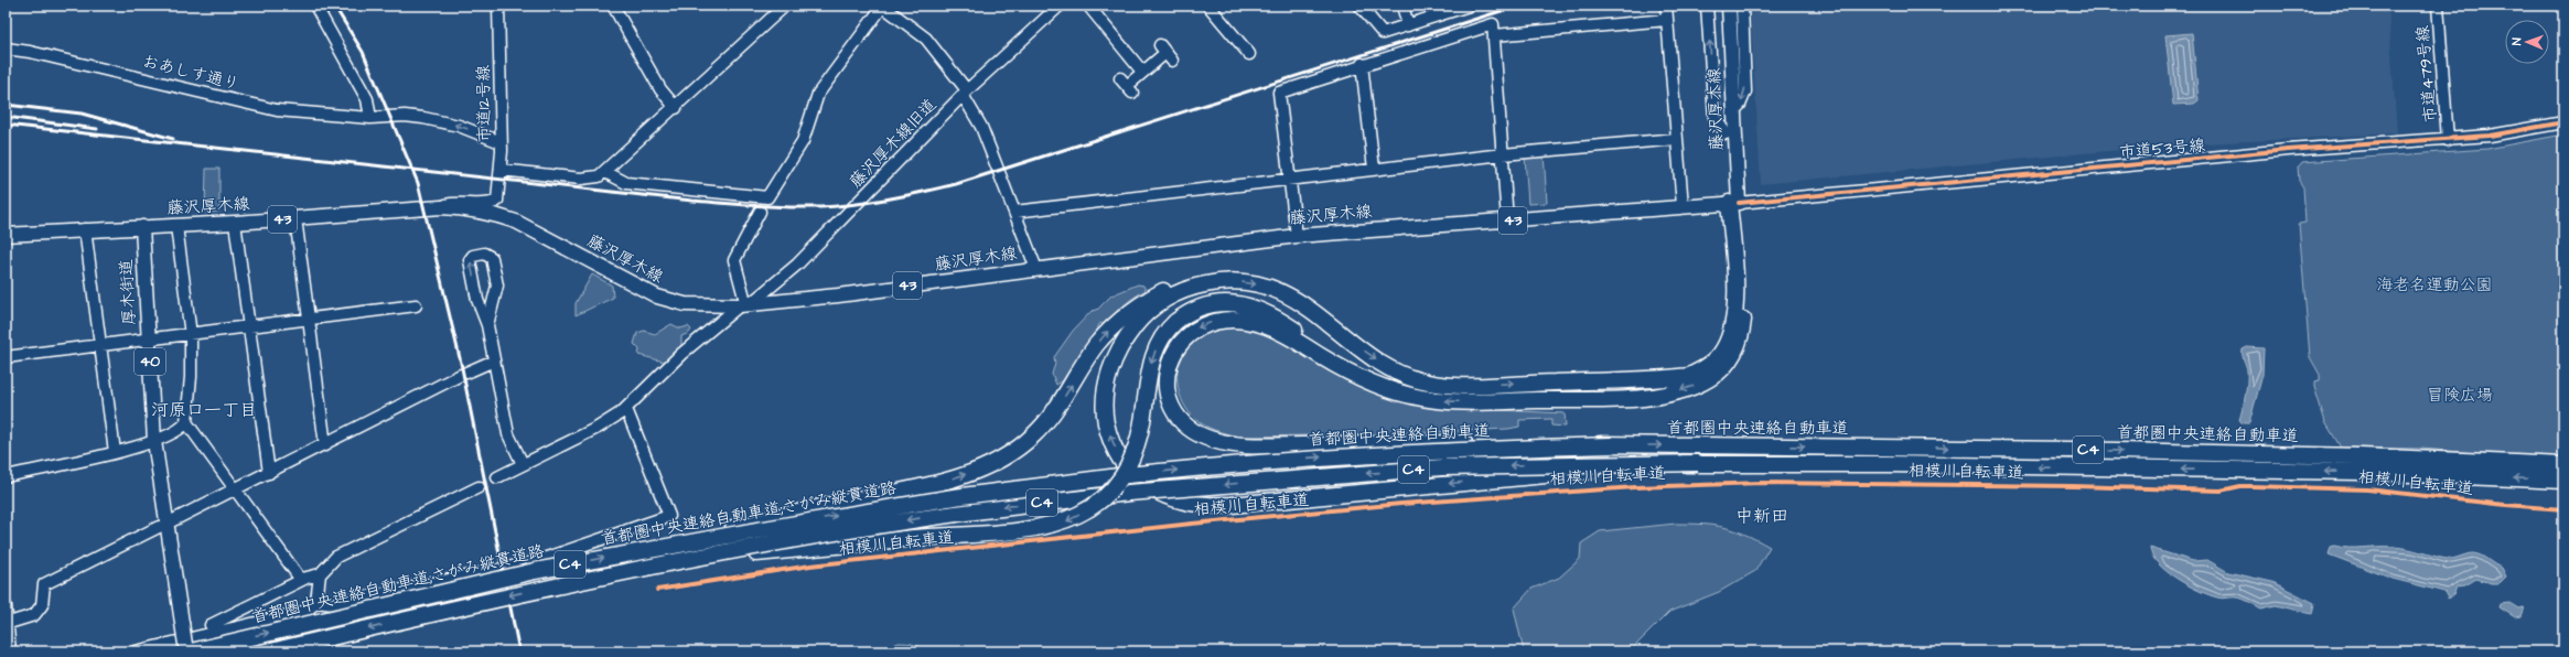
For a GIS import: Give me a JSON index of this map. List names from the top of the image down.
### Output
{
  "streets": {
    "highway": ["首都圏中央連絡自動車道", "C4", "首都圏中央連絡自動車道;さがみ縦貫道路"],
    "main road": [
      "藤沢厚木線",
      "43",
      "厚木街道",
      "40"
    ],
    "street": [
      "おあしす通り",
      "市道479号線",
      "市道12号線",
      "藤沢厚木線旧道",
      "市道53号線"
    ],
    "cycle path": ["相模川自転車道"]
  },
  "crossings": [
    ["おあしす通り", "市道12号線"],
    ["市道479号線", "市道53号線"],
    ["藤沢厚木線", "藤沢厚木線旧道"],
    ["藤沢厚木線", "市道53号線"],
    ["藤沢厚木線", "厚木街道"],
    ["首都圏中央連絡自動車道", "首都圏中央連絡自動車道;さがみ縦貫道路"]
  ],
  "districts": ["河原口一丁目", "中新田"],
  "parks": ["海老名運動公園", "冒険広場"],
  "north": "left"
}
